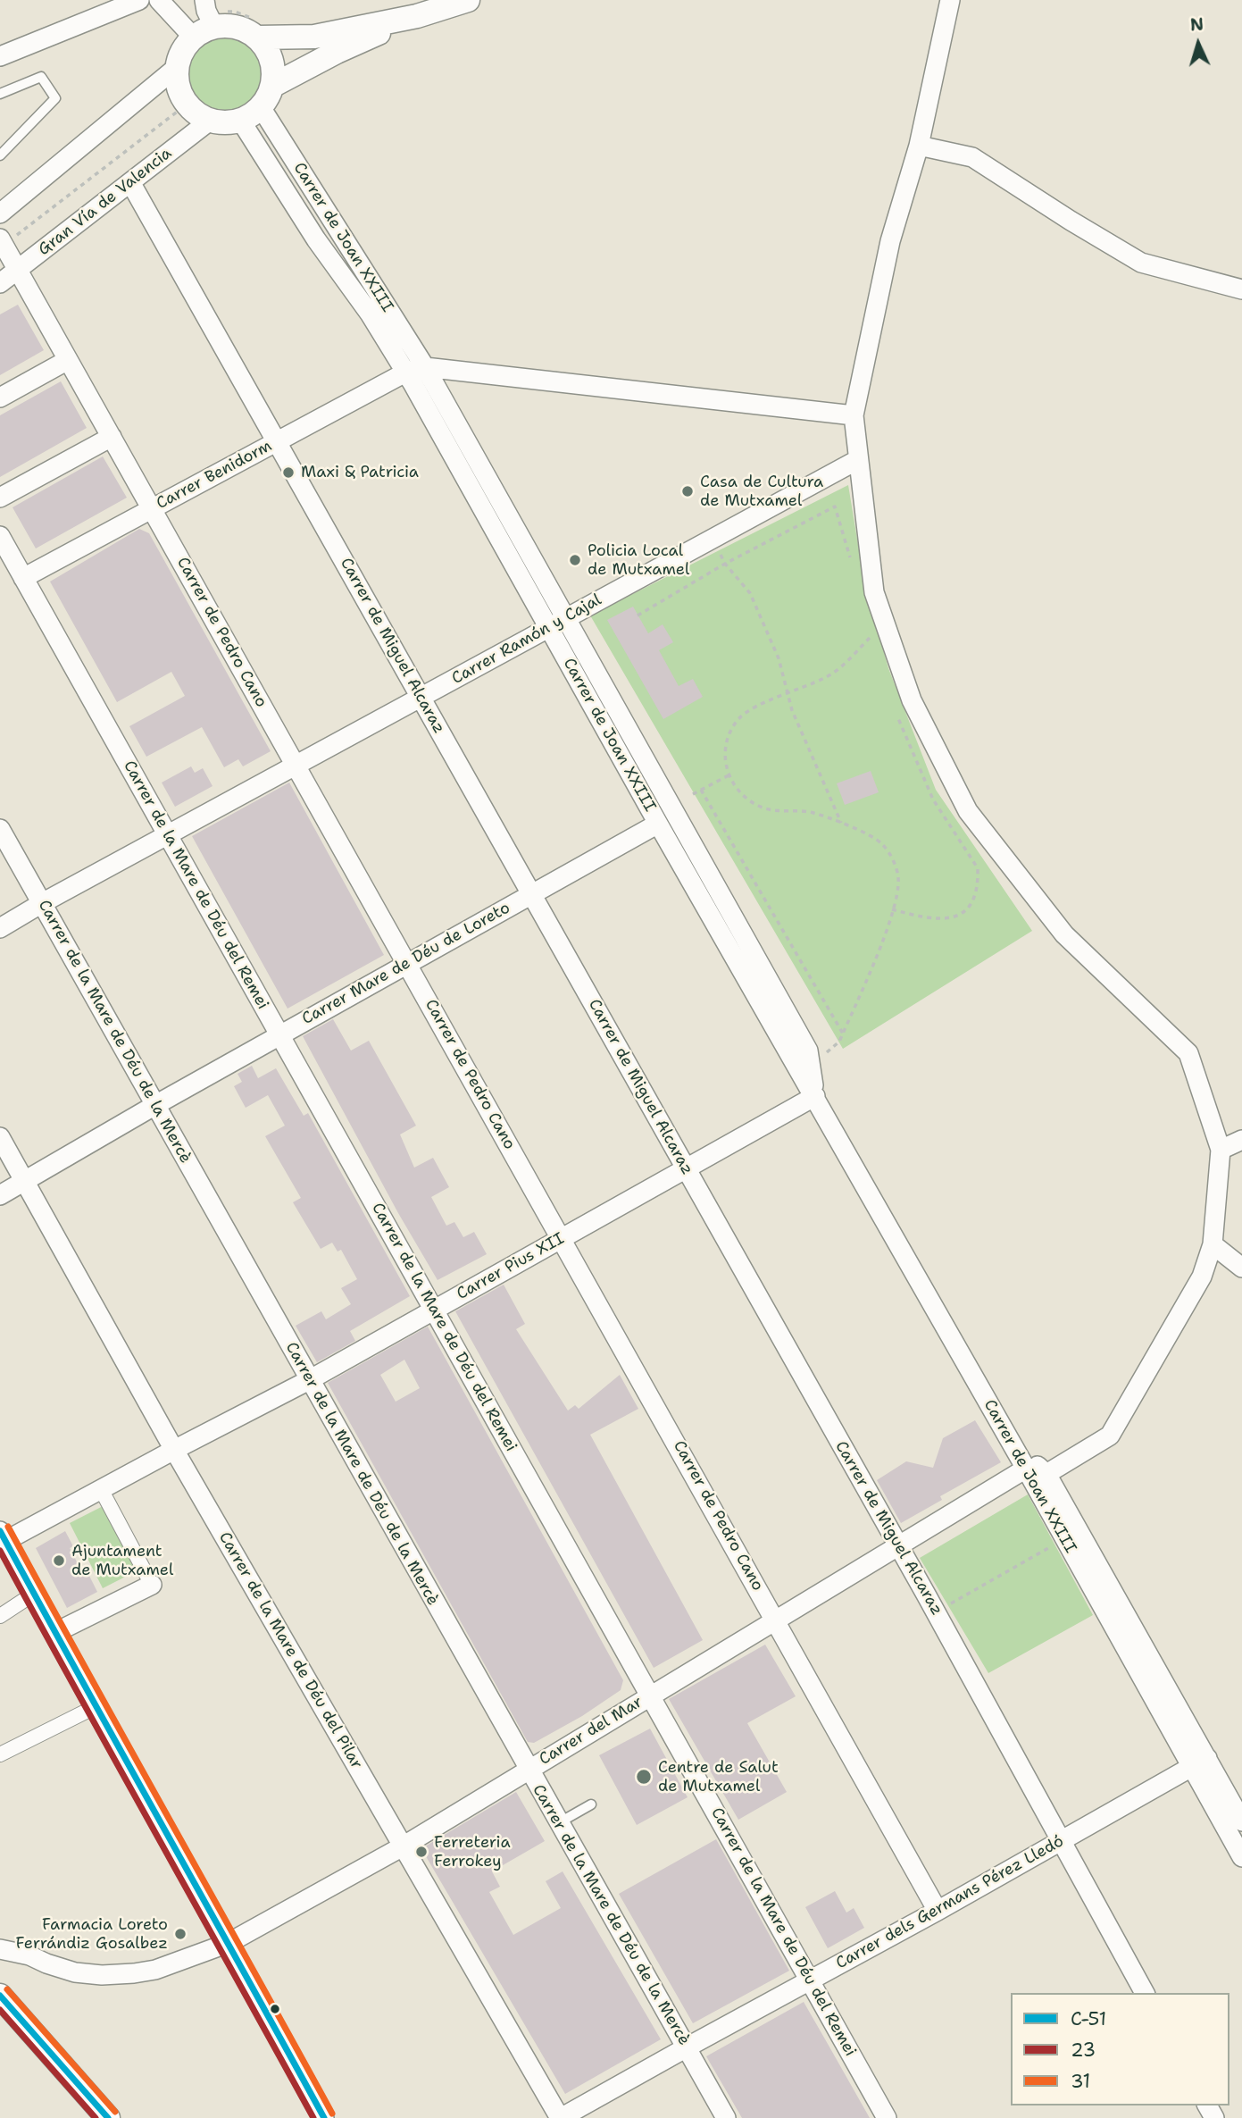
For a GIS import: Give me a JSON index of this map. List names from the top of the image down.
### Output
{
  "streets": {
    "street": [
      "Gran Vía de Valencia",
      "Carrer de Joan XXIII",
      "Carrer Benidorm",
      "Carrer de Pedro Cano",
      "Carrer Ramón y Cajal",
      "Carrer de Miguel Alcaraz",
      "Carrer de la Mare de Déu del Remei",
      "Carrer Mare de Déu de Loreto",
      "Carrer de la Mare de Déu de la Mercè",
      "Carrer Pius XII",
      "Carrer de la Mare de Déu del Pilar",
      "Carrer del Mar",
      "Carrer dels Germans Pérez Lledó"
    ]
  },
  "crossings": [
    ["Gran Vía de Valencia", "Carrer de Joan XXIII"],
    ["Gran Vía de Valencia", "Carrer de Pedro Cano"],
    ["Gran Vía de Valencia", "Carrer de Miguel Alcaraz"],
    ["Carrer de Joan XXIII", "Carrer Benidorm"],
    ["Carrer de Joan XXIII", "Carrer Ramón y Cajal"],
    ["Carrer de Joan XXIII", "Carrer Mare de Déu de Loreto"],
    ["Carrer de Joan XXIII", "Carrer Pius XII"],
    ["Carrer de Joan XXIII", "Carrer del Mar"],
    ["Carrer de Joan XXIII", "Carrer dels Germans Pérez Lledó"],
    ["Carrer Benidorm", "Carrer de Pedro Cano"],
    ["Carrer Benidorm", "Carrer de Miguel Alcaraz"],
    ["Carrer Benidorm", "Carrer de la Mare de Déu del Remei"],
    ["Carrer de Pedro Cano", "Carrer Ramón y Cajal"],
    ["Carrer de Pedro Cano", "Carrer Mare de Déu de Loreto"],
    ["Carrer de Pedro Cano", "Carrer Pius XII"],
    ["Carrer de Pedro Cano", "Carrer del Mar"],
    ["Carrer de Pedro Cano", "Carrer dels Germans Pérez Lledó"],
    ["Carrer Ramón y Cajal", "Carrer de Miguel Alcaraz"],
    ["Carrer Ramón y Cajal", "Carrer de la Mare de Déu del Remei"],
    ["Carrer Ramón y Cajal", "Carrer de la Mare de Déu de la Mercè"],
    ["Carrer de Miguel Alcaraz", "Carrer Mare de Déu de Loreto"],
    ["Carrer de Miguel Alcaraz", "Carrer Pius XII"],
    ["Carrer de Miguel Alcaraz", "Carrer del Mar"],
    ["Carrer de Miguel Alcaraz", "Carrer dels Germans Pérez Lledó"],
    ["Carrer de la Mare de Déu del Remei", "Carrer Mare de Déu de Loreto"],
    ["Carrer de la Mare de Déu del Remei", "Carrer Pius XII"],
    ["Carrer de la Mare de Déu del Remei", "Carrer del Mar"],
    ["Carrer de la Mare de Déu del Remei", "Carrer dels Germans Pérez Lledó"],
    ["Carrer Mare de Déu de Loreto", "Carrer de la Mare de Déu de la Mercè"],
    ["Carrer Mare de Déu de Loreto", "Carrer de la Mare de Déu del Pilar"],
    ["Carrer de la Mare de Déu de la Mercè", "Carrer Pius XII"],
    ["Carrer de la Mare de Déu de la Mercè", "Carrer del Mar"],
    ["Carrer de la Mare de Déu de la Mercè", "Carrer dels Germans Pérez Lledó"],
    ["Carrer Pius XII", "Carrer de la Mare de Déu del Pilar"],
    ["Carrer de la Mare de Déu del Pilar", "Carrer del Mar"],
    ["Carrer de la Mare de Déu del Pilar", "Carrer dels Germans Pérez Lledó"]
  ],
  "places": [
    "Maxi & Patricia",
    "Casa de Cultura de Mutxamel",
    "Policia Local de Mutxamel",
    "Ajuntament de Mutxamel",
    "Centre de Salut de Mutxamel",
    "Ferreteria Ferrokey",
    "Farmacia Loreto Ferrándiz Gosalbez"
  ],
  "lines": ["transit line 31", "transit line C-51", "transit line 23"],
  "legend": ["C-51", "23", "31"],
  "north": "top"
}
